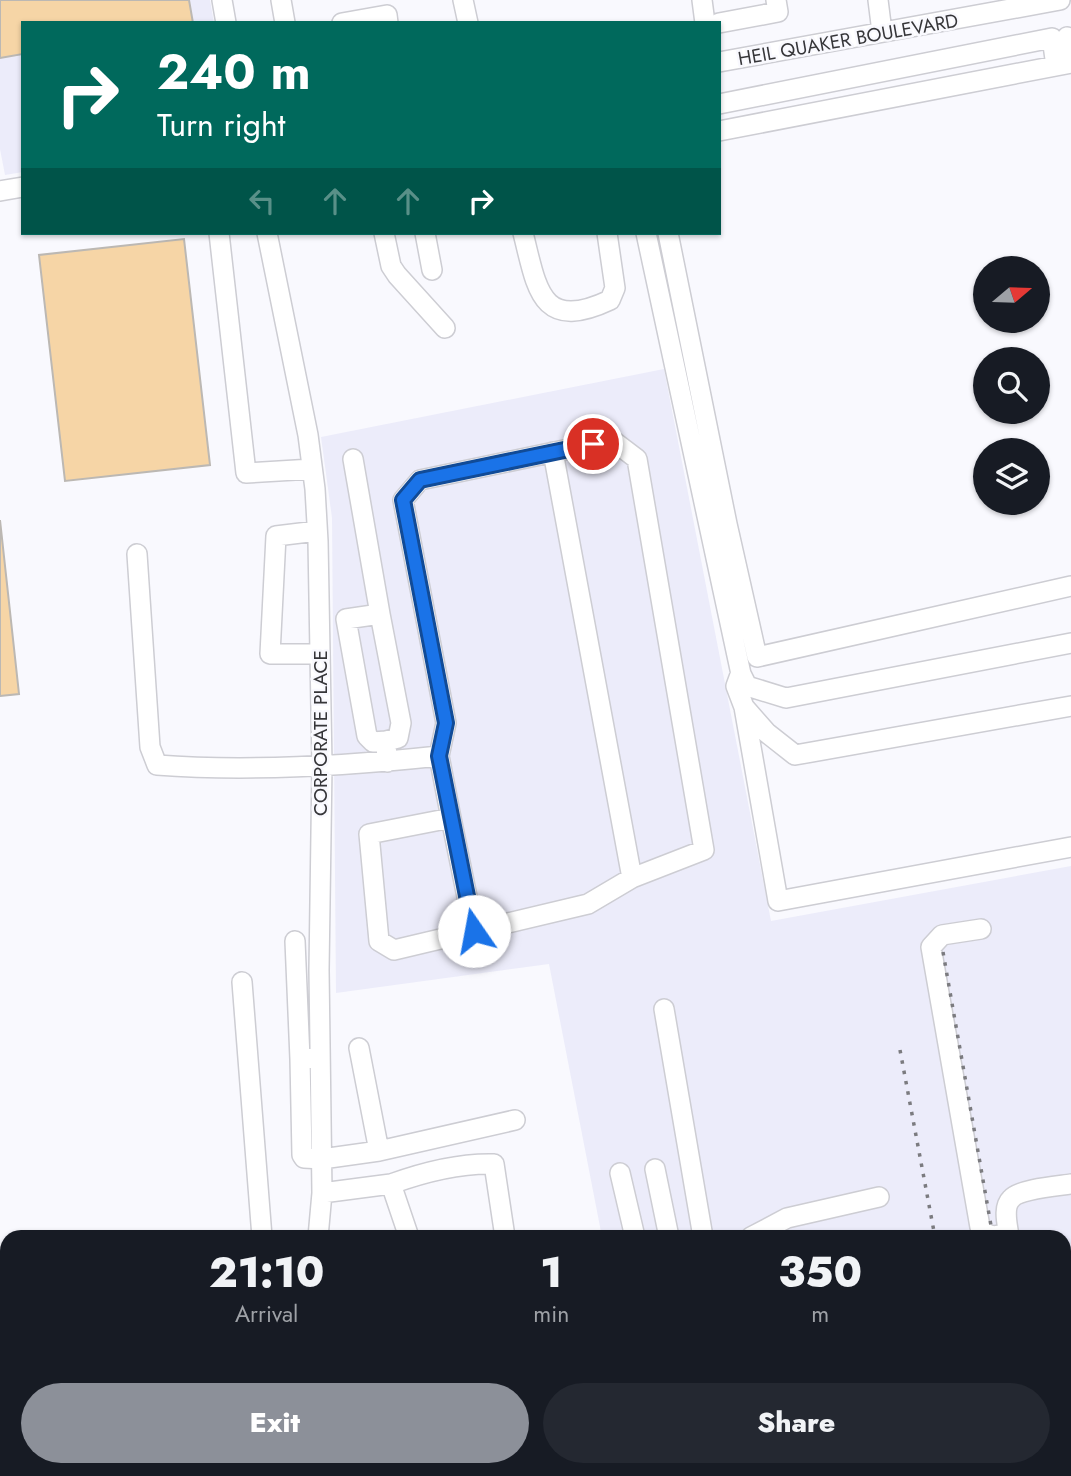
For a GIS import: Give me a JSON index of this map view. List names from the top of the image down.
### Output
{
  "streets": {
    "street": ["HEIL QUAKER BOULEVARD", "CORPORATE PLACE"]
  },
  "north": "right",
  "page": {
    "turn": ["240 m", "Turn right"],
    "eta": [
      "21:10",
      "Arrival",
      "1",
      "min",
      "350",
      "m"
    ],
    "buttons": ["Exit", "Share"]
  }
}
